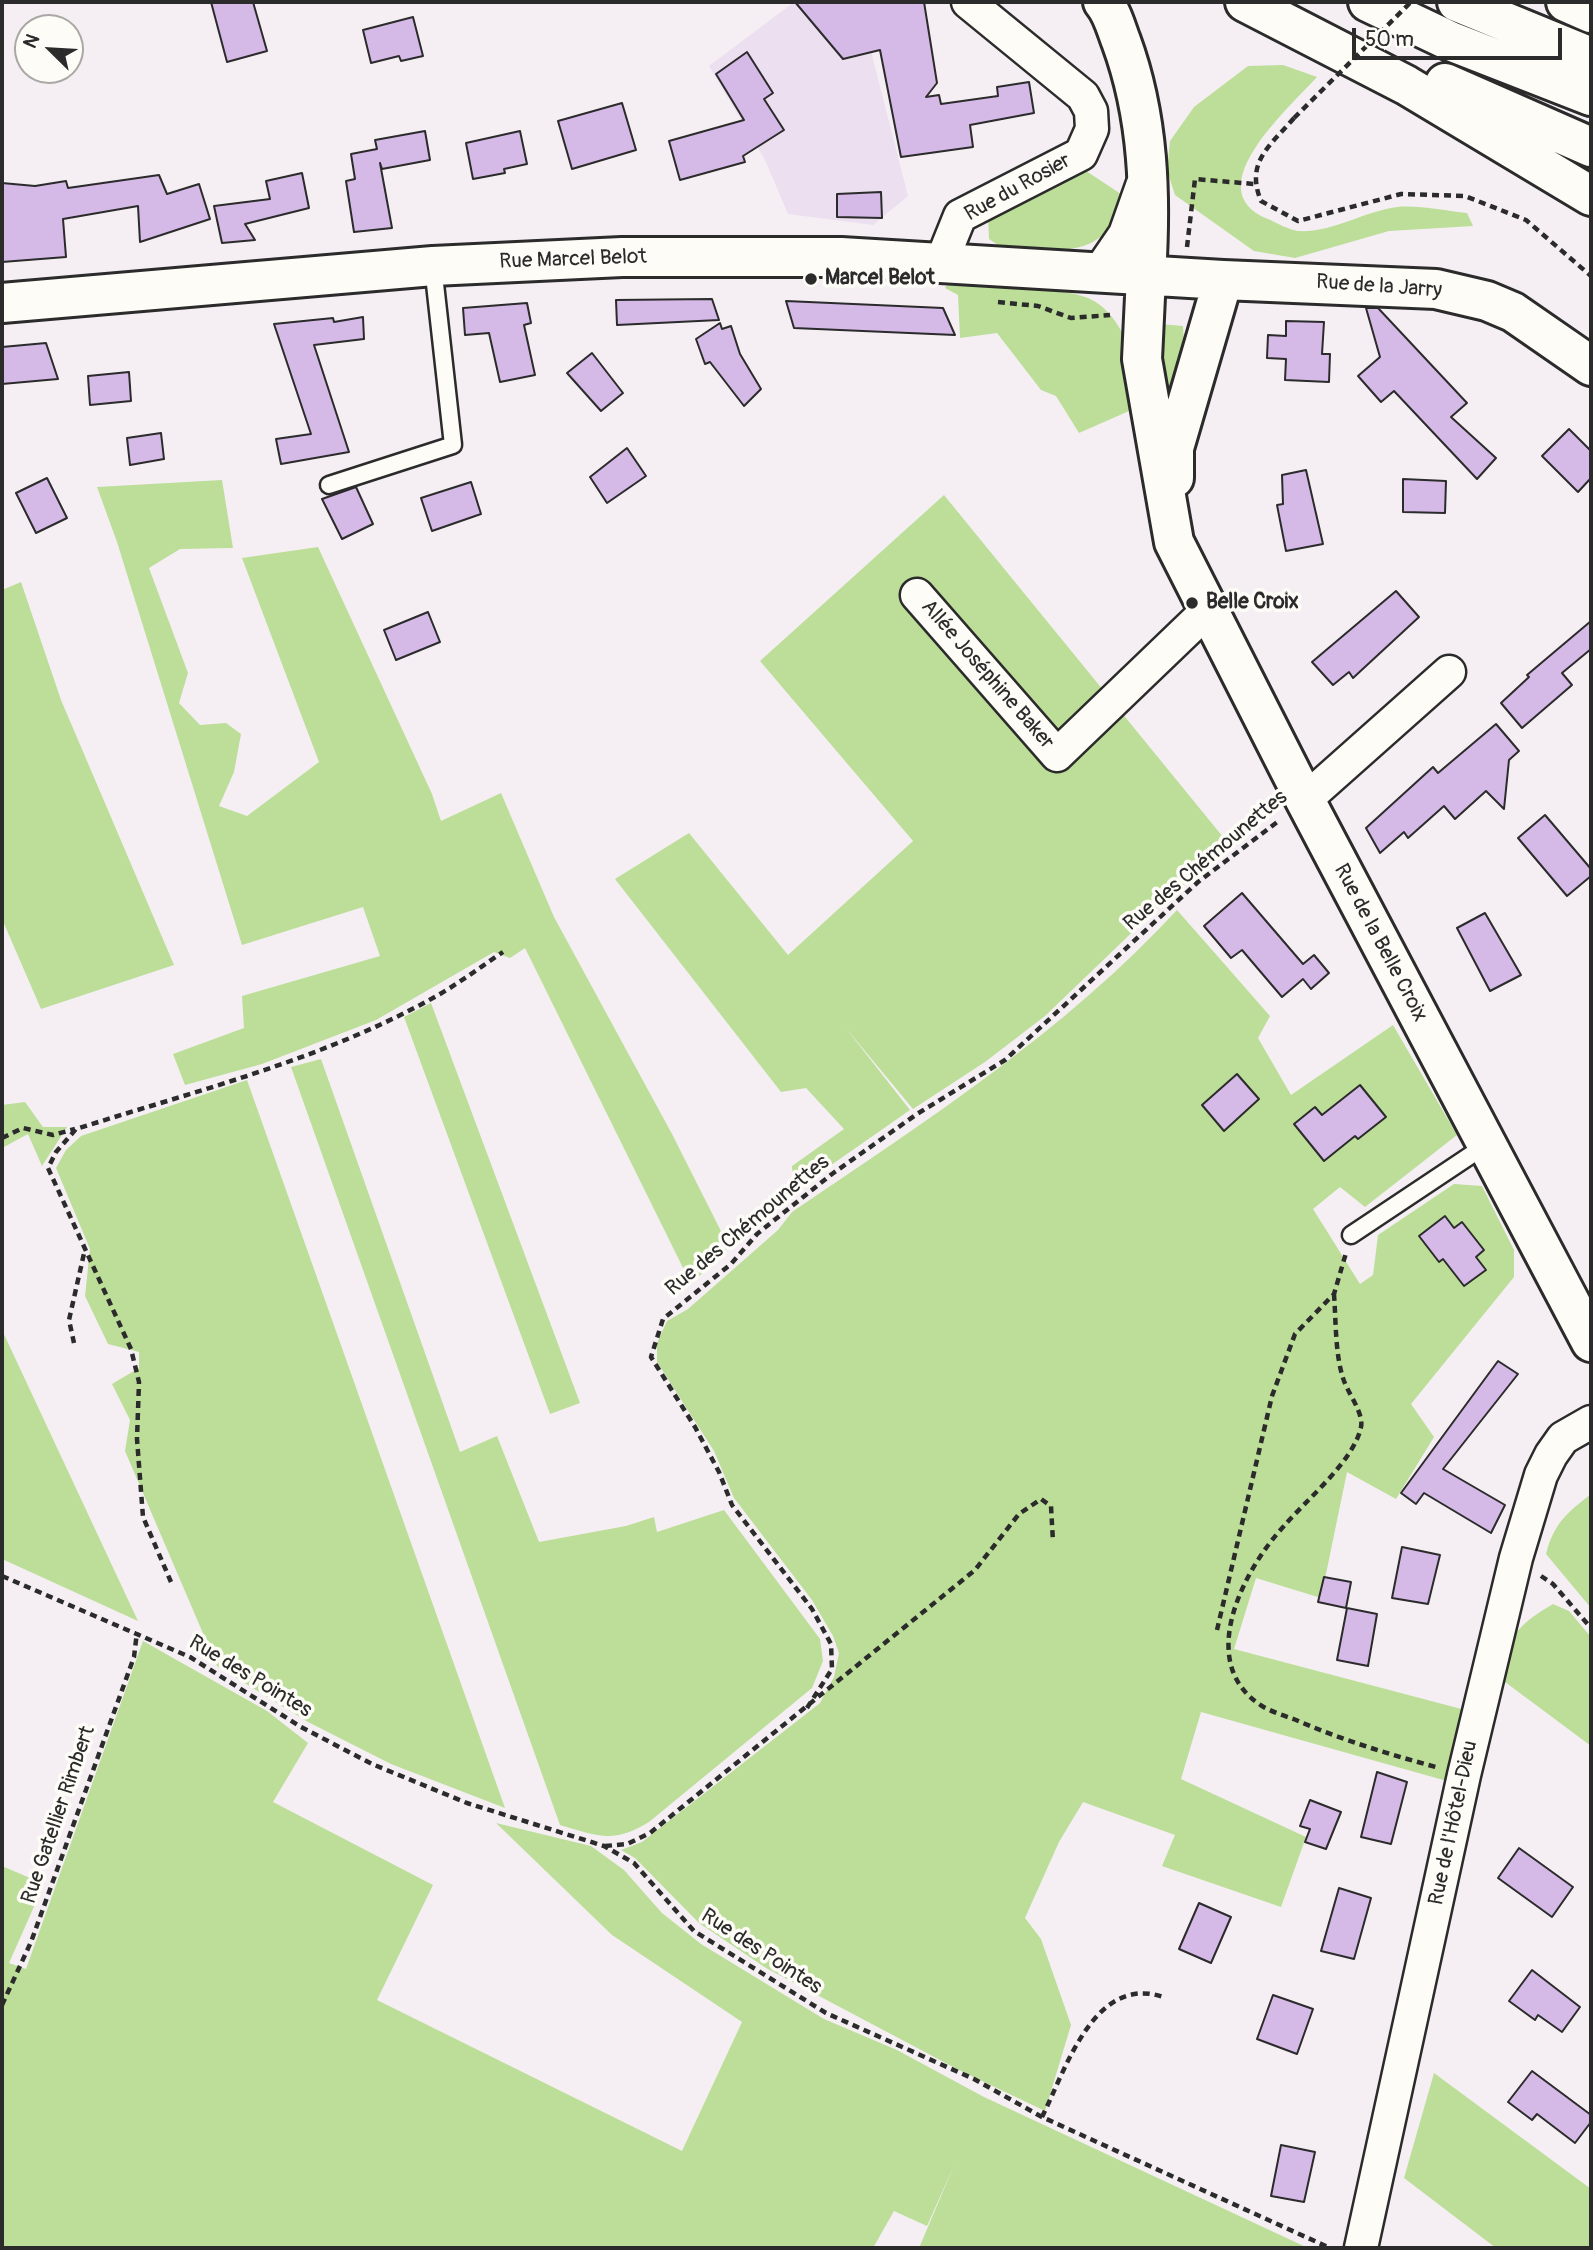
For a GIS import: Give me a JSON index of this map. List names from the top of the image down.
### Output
{
  "streets": {
    "main road": ["Rue Marcel Belot", "Rue de la Jarry", "Rue de la Belle Croix"],
    "street": ["Rue du Rosier", "Allée Joséphine Baker", "Rue de l'Hôtel-Dieu"],
    "path": ["Rue des Chémounettes", "Rue des Pointes", "Rue Gatellier Rimbert"]
  },
  "crossings": [
    ["Rue du Rosier", "Rue Marcel Belot"],
    ["Rue Marcel Belot", "Rue de la Jarry"],
    ["Rue Marcel Belot", "Rue de la Belle Croix"],
    ["Rue de la Jarry", "Rue de la Belle Croix"],
    ["Allée Joséphine Baker", "Rue de la Belle Croix"],
    ["Rue des Chémounettes", "Rue de la Belle Croix"],
    ["Rue des Pointes", "Rue Gatellier Rimbert"]
  ],
  "places": ["Marcel Belot", "Belle Croix"],
  "scale_bar": "50 m",
  "north": "top left"
}
